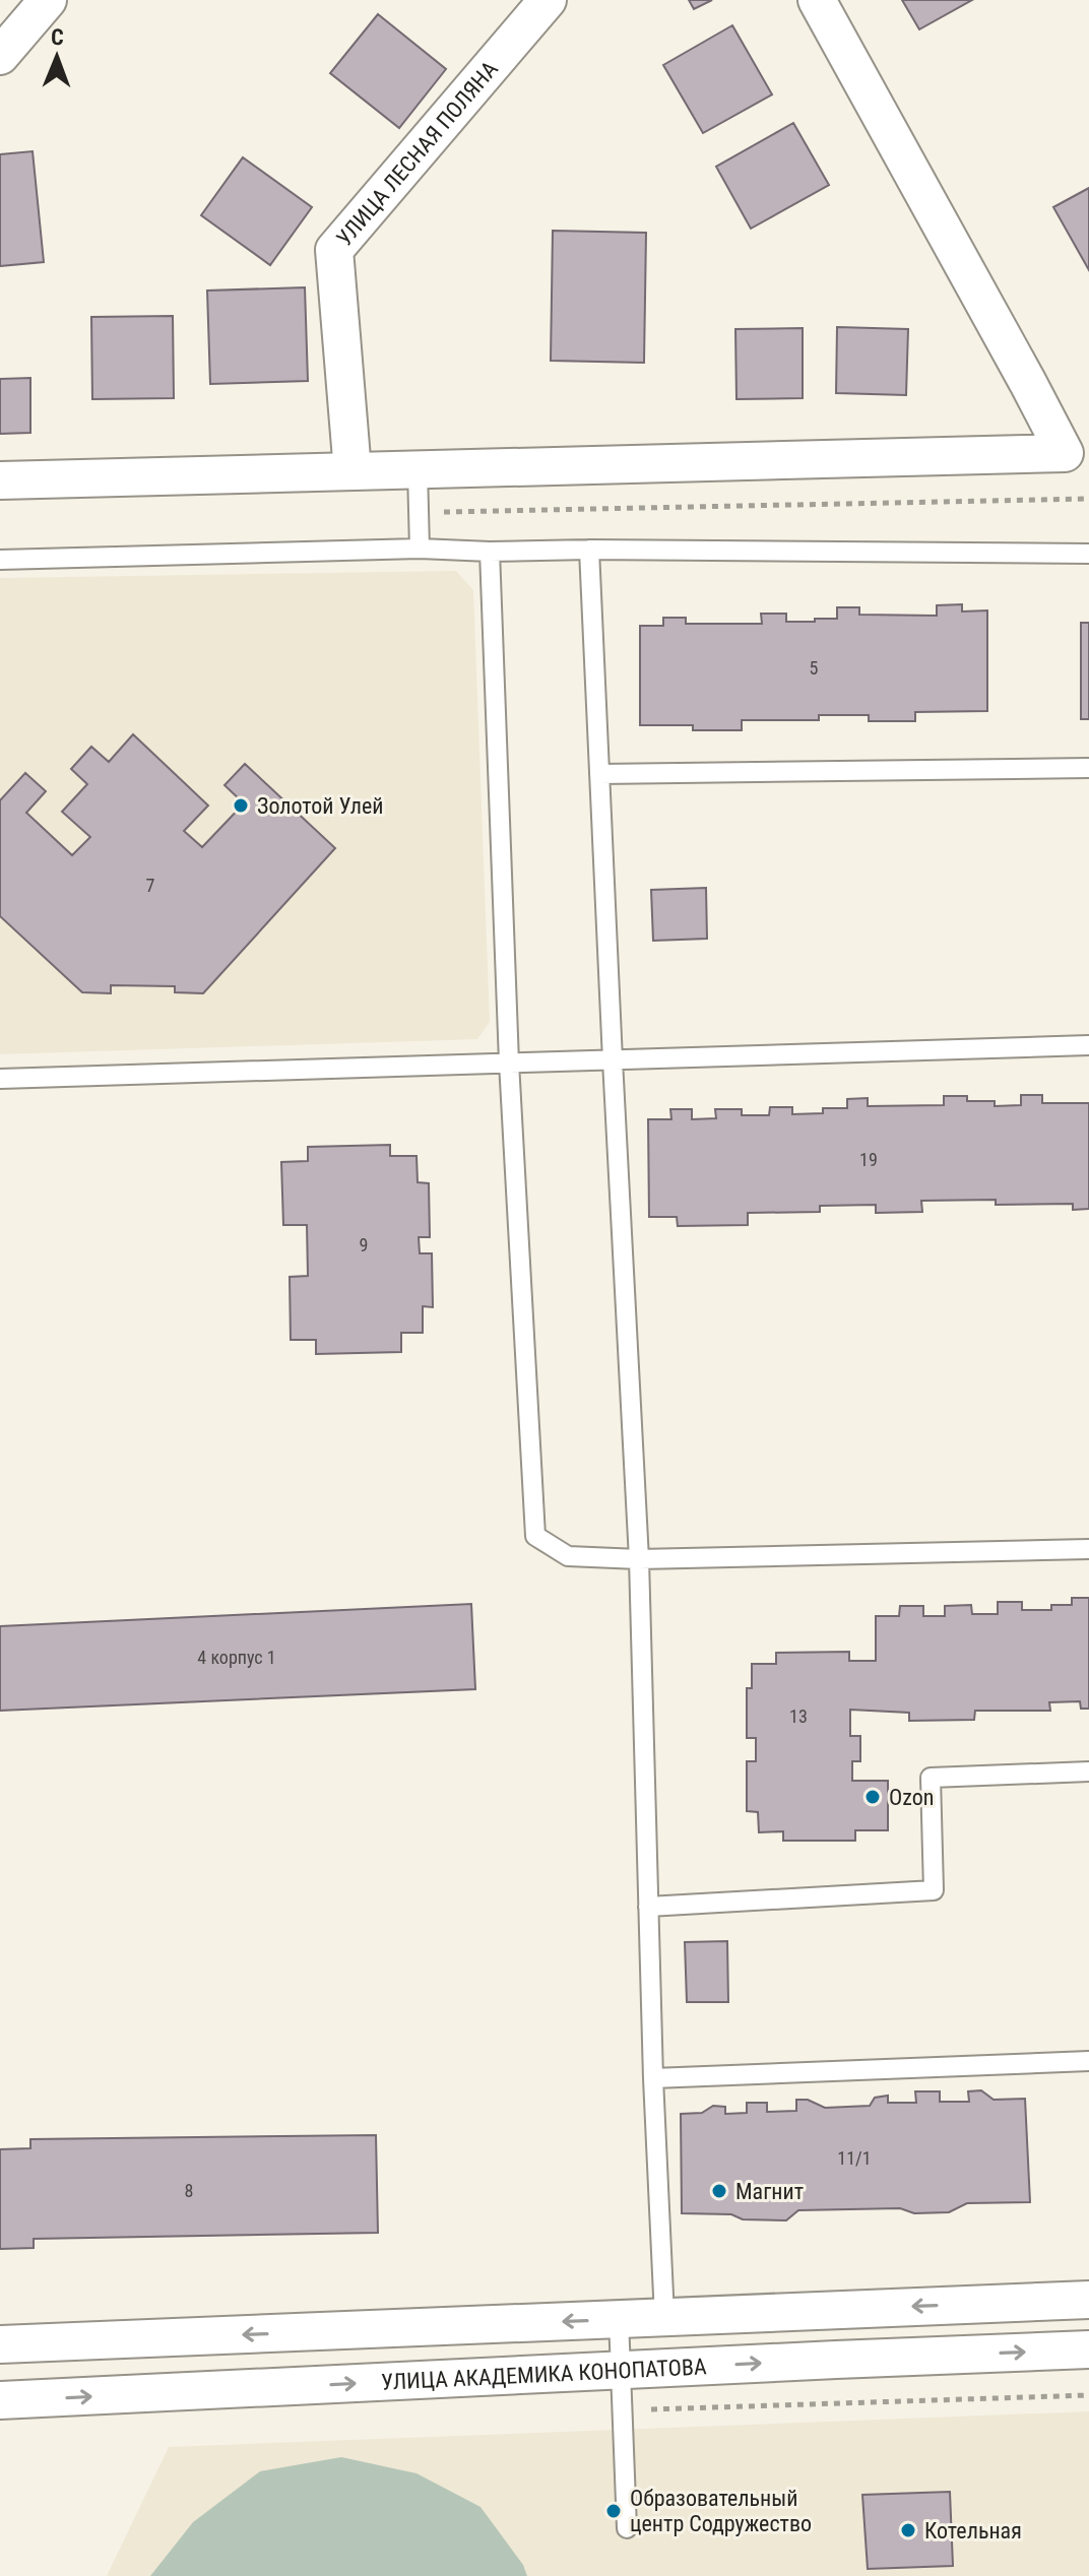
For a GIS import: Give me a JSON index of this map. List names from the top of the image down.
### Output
{
  "streets": {
    "street": ["УЛИЦА ЛЕСНАЯ ПОЛЯНА", "УЛИЦА АКАДЕМИКА КОНОПАТОВА"]
  },
  "places": [
    "Золотой Улей",
    "Ozon",
    "Магнит",
    "Образовательный центр Содружество",
    "Котельная"
  ],
  "house_numbers": [
    "5",
    "7",
    "19",
    "9",
    "4 корпус 1",
    "13",
    "11/1",
    "8"
  ],
  "north": "top"
}
